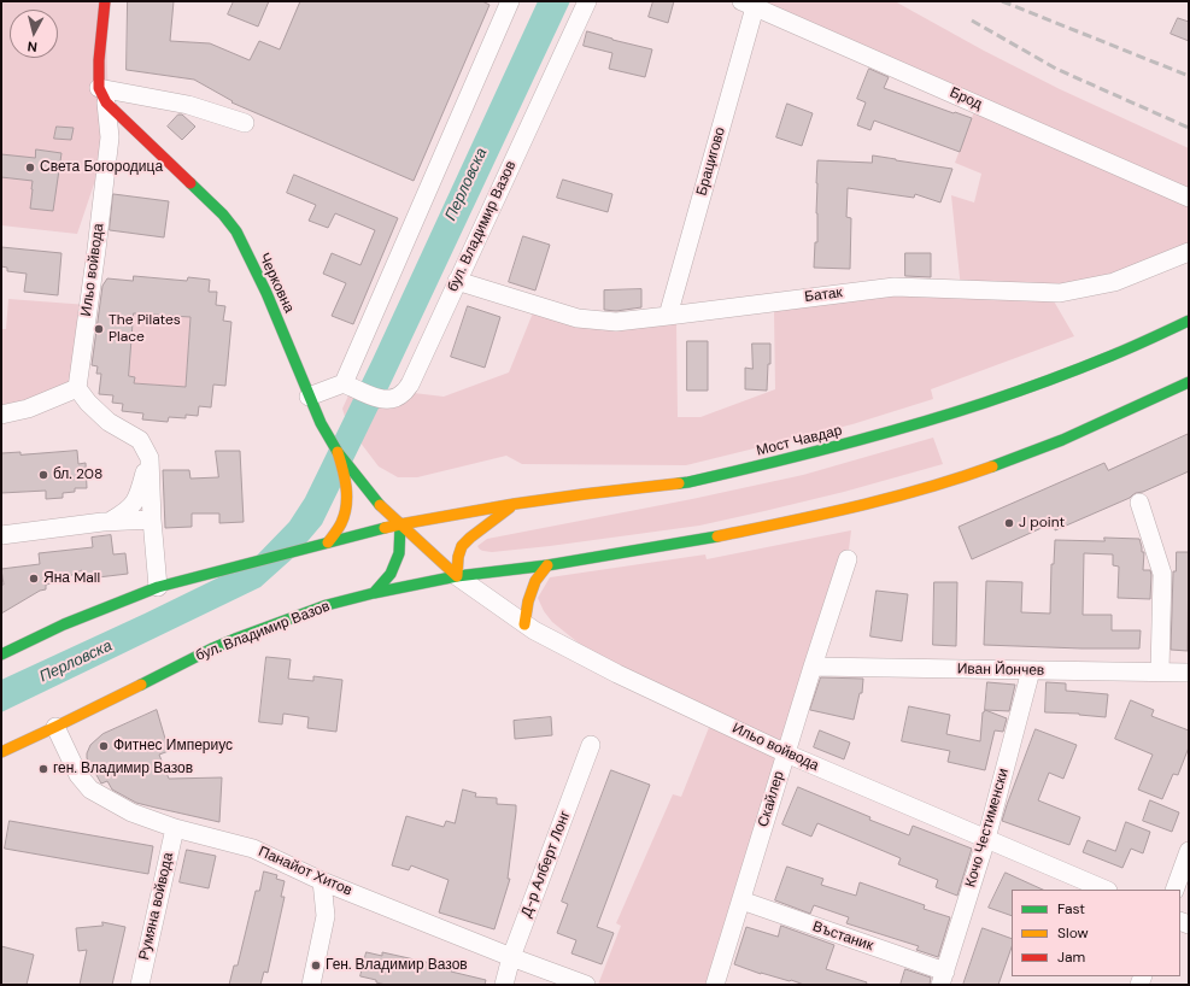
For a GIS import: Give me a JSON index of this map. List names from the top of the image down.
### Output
{
  "streets": {
    "main road": ["бул. Владимир Вазов", "Черковна", "Мост Чавдар"],
    "street": [
      "Брод",
      "Брацигово",
      "Ильо войвода",
      "Батак",
      "Иван Йончев",
      "Скайлер",
      "Кочо Честименски",
      "Д-р Алберт Лонг",
      "Панайот Хитов",
      "Румяна войвода",
      "Въстаник"
    ]
  },
  "crossings": [
    ["Брод", "Брацигово"],
    ["Брацигово", "Батак"],
    ["бул. Владимир Вазов", "Ильо войвода"],
    ["бул. Владимир Вазов", "Черковна"],
    ["бул. Владимир Вазов", "Батак"],
    ["бул. Владимир Вазов", "Панайот Хитов"],
    ["Ильо войвода", "Черковна"],
    ["Ильо войвода", "Скайлер"],
    ["Ильо войвода", "Кочо Честименски"],
    ["Черковна", "Мост Чавдар"],
    ["Иван Йончев", "Скайлер"],
    ["Иван Йончев", "Кочо Честименски"],
    ["Скайлер", "Въстаник"],
    ["Кочо Честименски", "Въстаник"],
    ["Д-р Алберт Лонг", "Панайот Хитов"],
    ["Панайот Хитов", "Румяна войвода"]
  ],
  "water": ["Перловска"],
  "places": [
    "Света Богородица",
    "The Pilates Place",
    "бл. 208",
    "J point",
    "Яна Mall",
    "Фитнес Империус",
    "ген. Владимир Вазов",
    "Ген. Владимир Вазов"
  ],
  "legend": ["Fast", "Slow", "Jam"],
  "north": "bottom"
}
